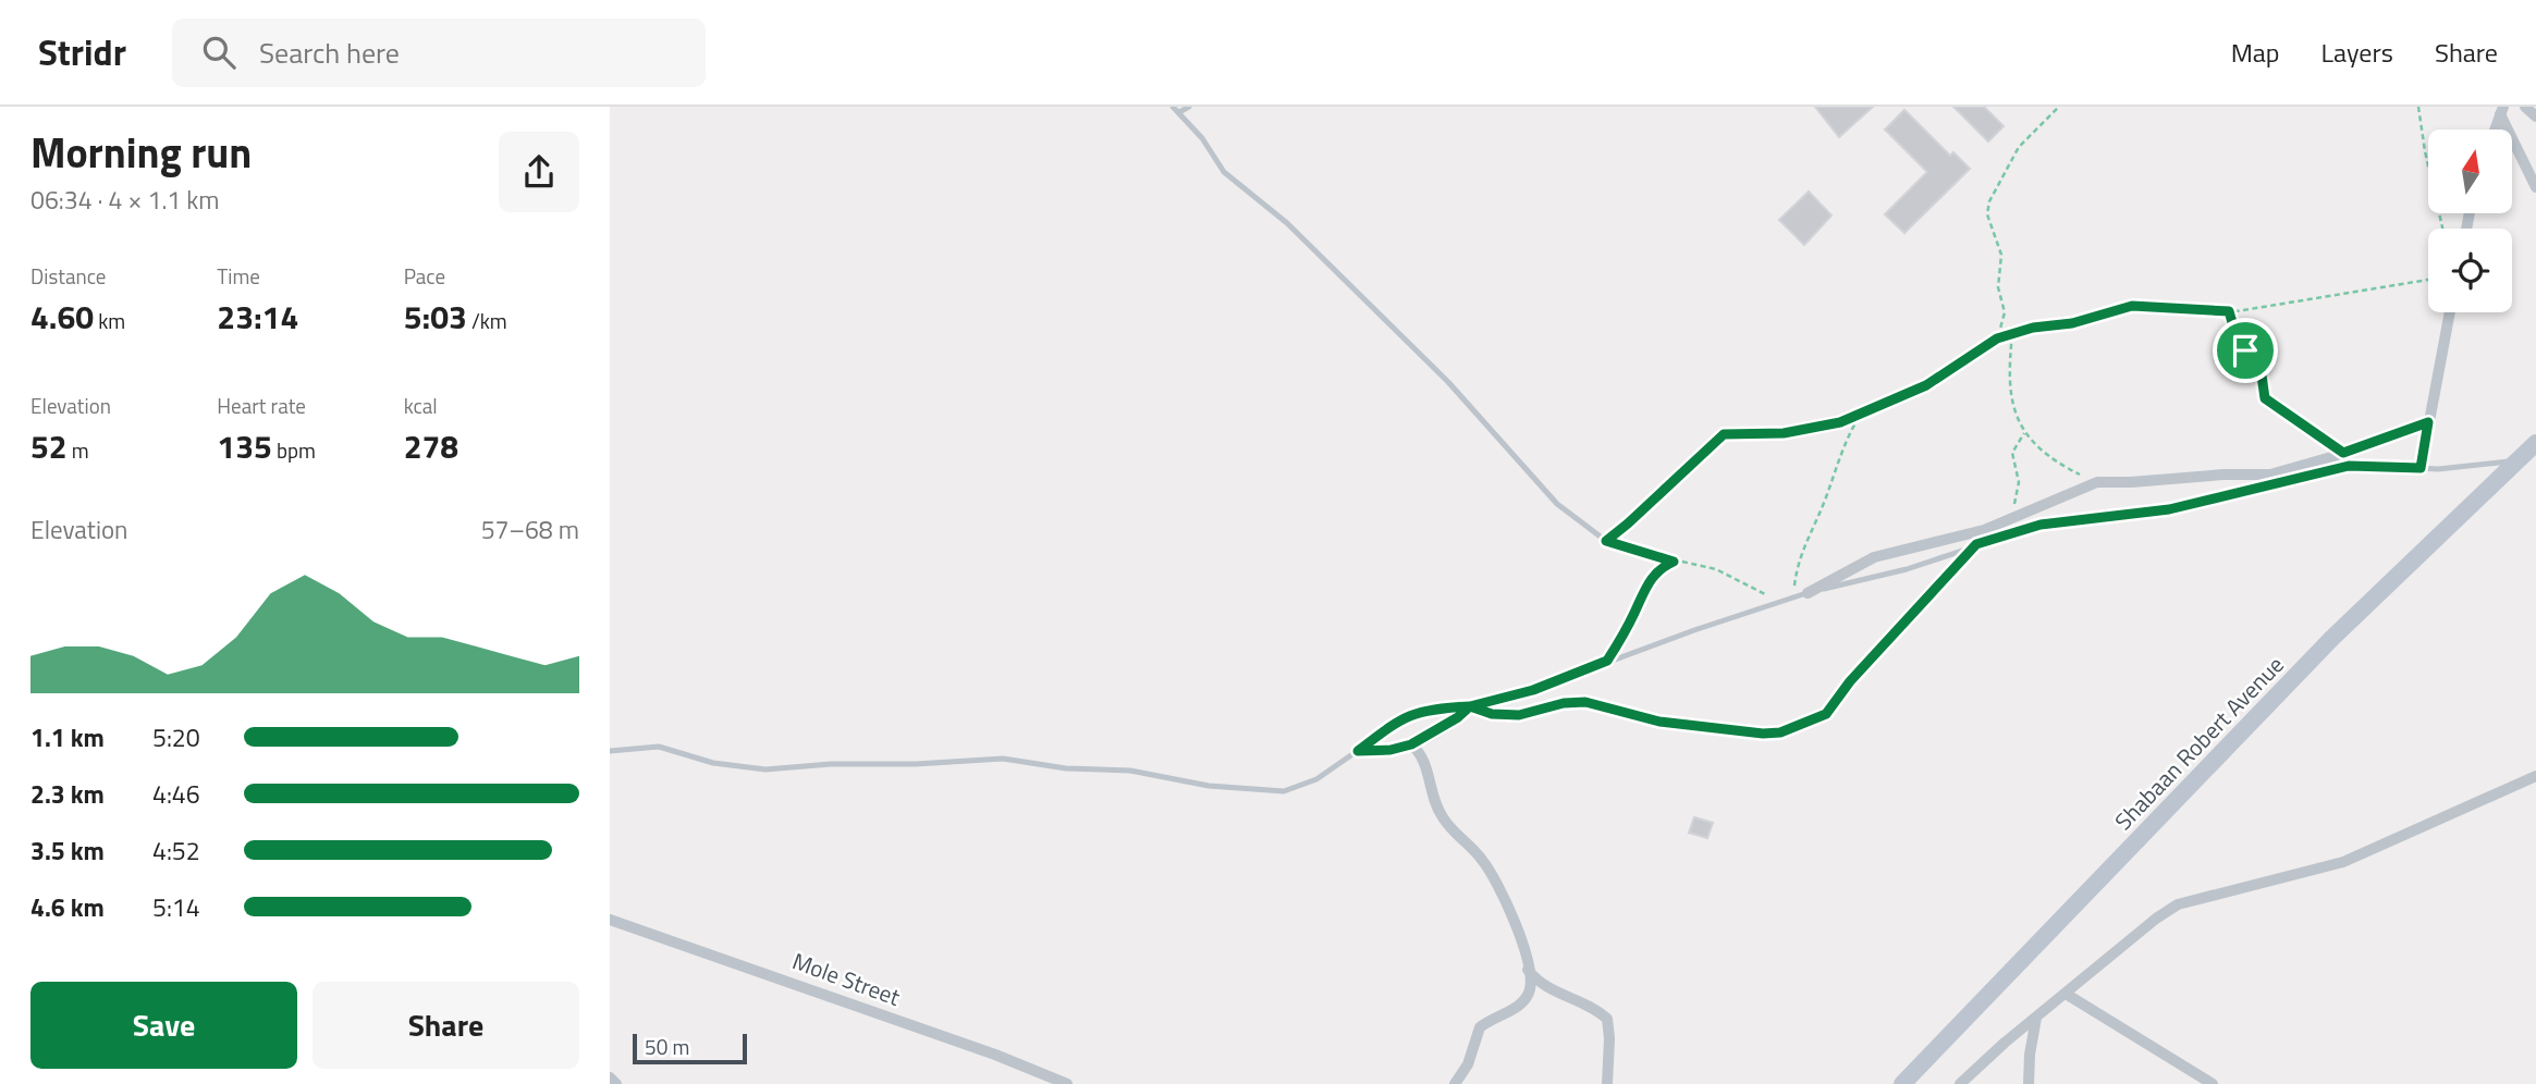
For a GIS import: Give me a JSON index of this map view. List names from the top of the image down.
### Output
{
  "streets": {
    "street": ["Shabaan Robert Avenue", "Mole Street"]
  },
  "scale_bar": "50 m",
  "north": "top",
  "page": {
    "header": "Stridr",
    "search": "Search here",
    "nav": ["Map", "Layers", "Share"],
    "heading": ["Morning run", "06:34 · 4 × 1.1 km"],
    "stats": [
      ["Distance", "4.60 km"],
      ["Time", "23:14"],
      ["Pace", "5:03 /km"],
      ["Elevation", "52 m"],
      ["Heart rate", "135 bpm"],
      ["kcal", "278"]
    ],
    "chart": ["Elevation", "57–68 m"],
    "list": [
      {
        "name": "1.1 km",
        "note": "5:20"
      },
      {
        "name": "2.3 km",
        "note": "4:46"
      },
      {
        "name": "3.5 km",
        "note": "4:52"
      },
      {
        "name": "4.6 km",
        "note": "5:14"
      }
    ],
    "buttons": ["Save", "Share"],
    "scale": "50 m"
  }
}
